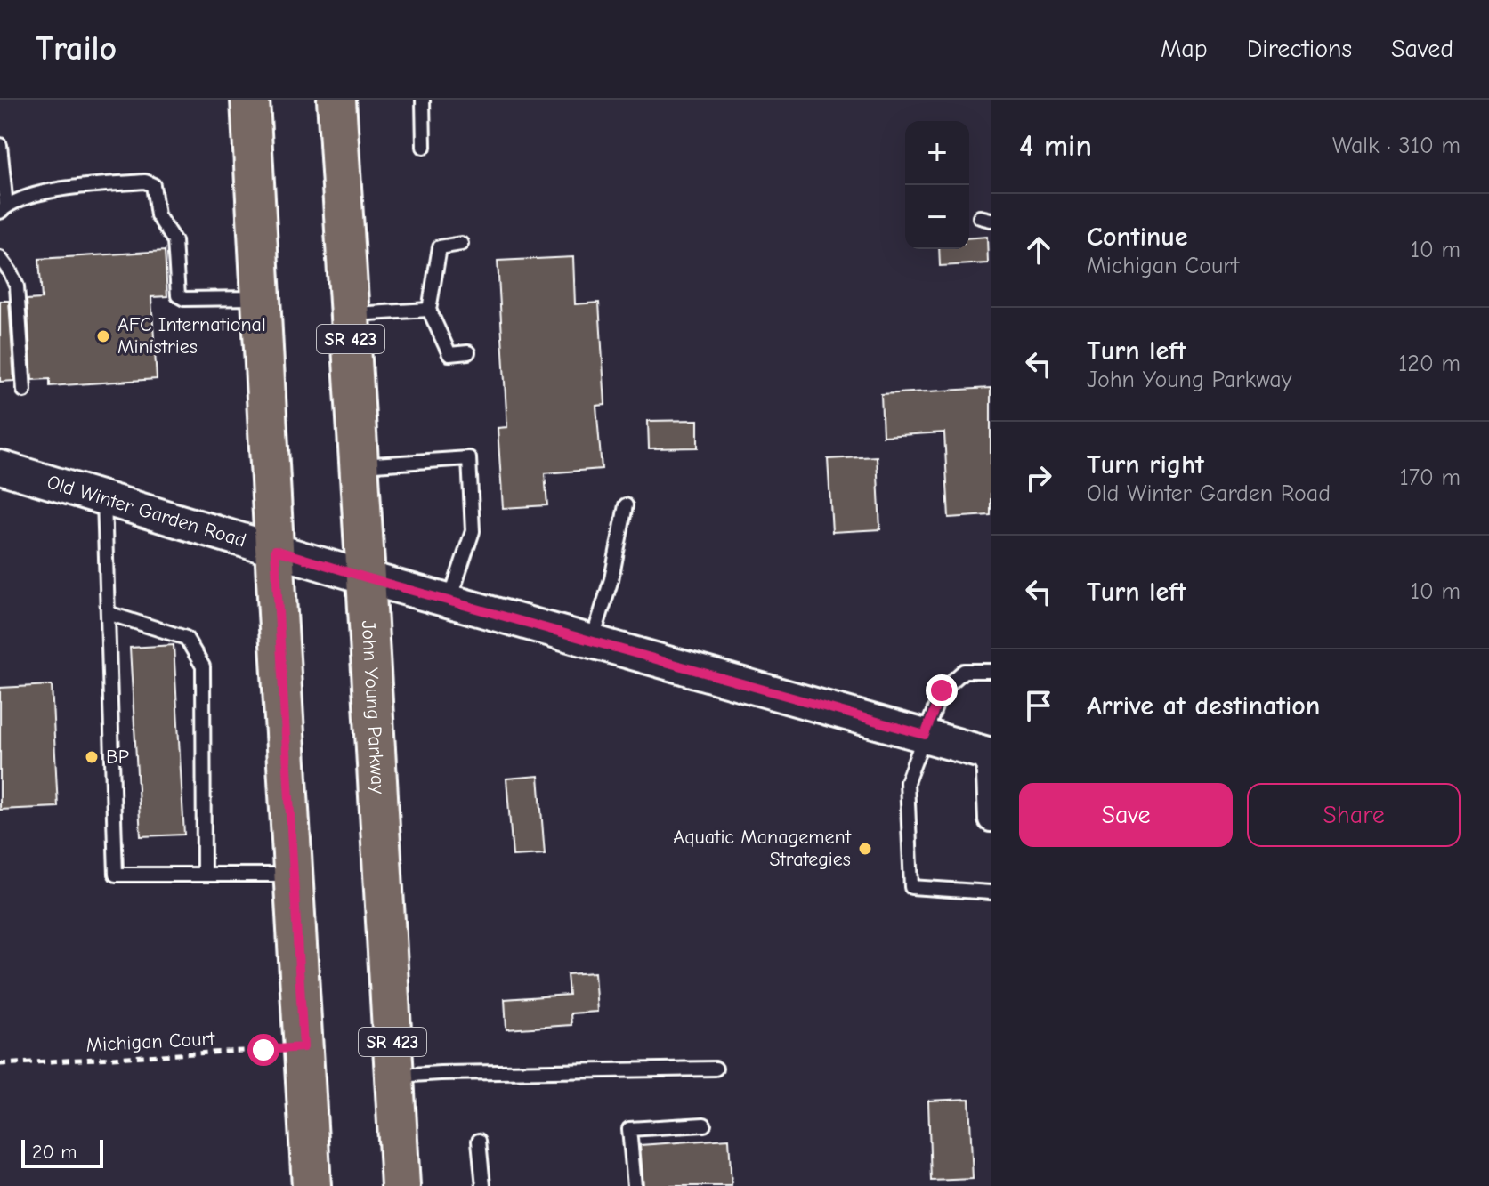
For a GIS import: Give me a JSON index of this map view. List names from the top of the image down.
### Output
{
  "streets": {
    "main road": ["SR 423", "Old Winter Garden Road", "John Young Parkway"],
    "path": ["Michigan Court"]
  },
  "crossings": [
    ["Old Winter Garden Road", "John Young Parkway"]
  ],
  "places": ["AFC International Ministries", "BP", "Aquatic Management Strategies"],
  "scale_bar": "20 m",
  "page": {
    "header": "Trailo",
    "nav": ["Map", "Directions", "Saved"],
    "heading": ["4 min", "Walk · 310 m"],
    "map_buttons": ["+", "−"],
    "list": [
      ["Continue", "Michigan Court", "10 m"],
      ["Turn left", "John Young Parkway", "120 m"],
      ["Turn right", "Old Winter Garden Road", "170 m"],
      ["Turn left", "10 m"],
      "Arrive at destination"
    ],
    "buttons": ["Save", "Share"],
    "scale": "20 m"
  }
}
